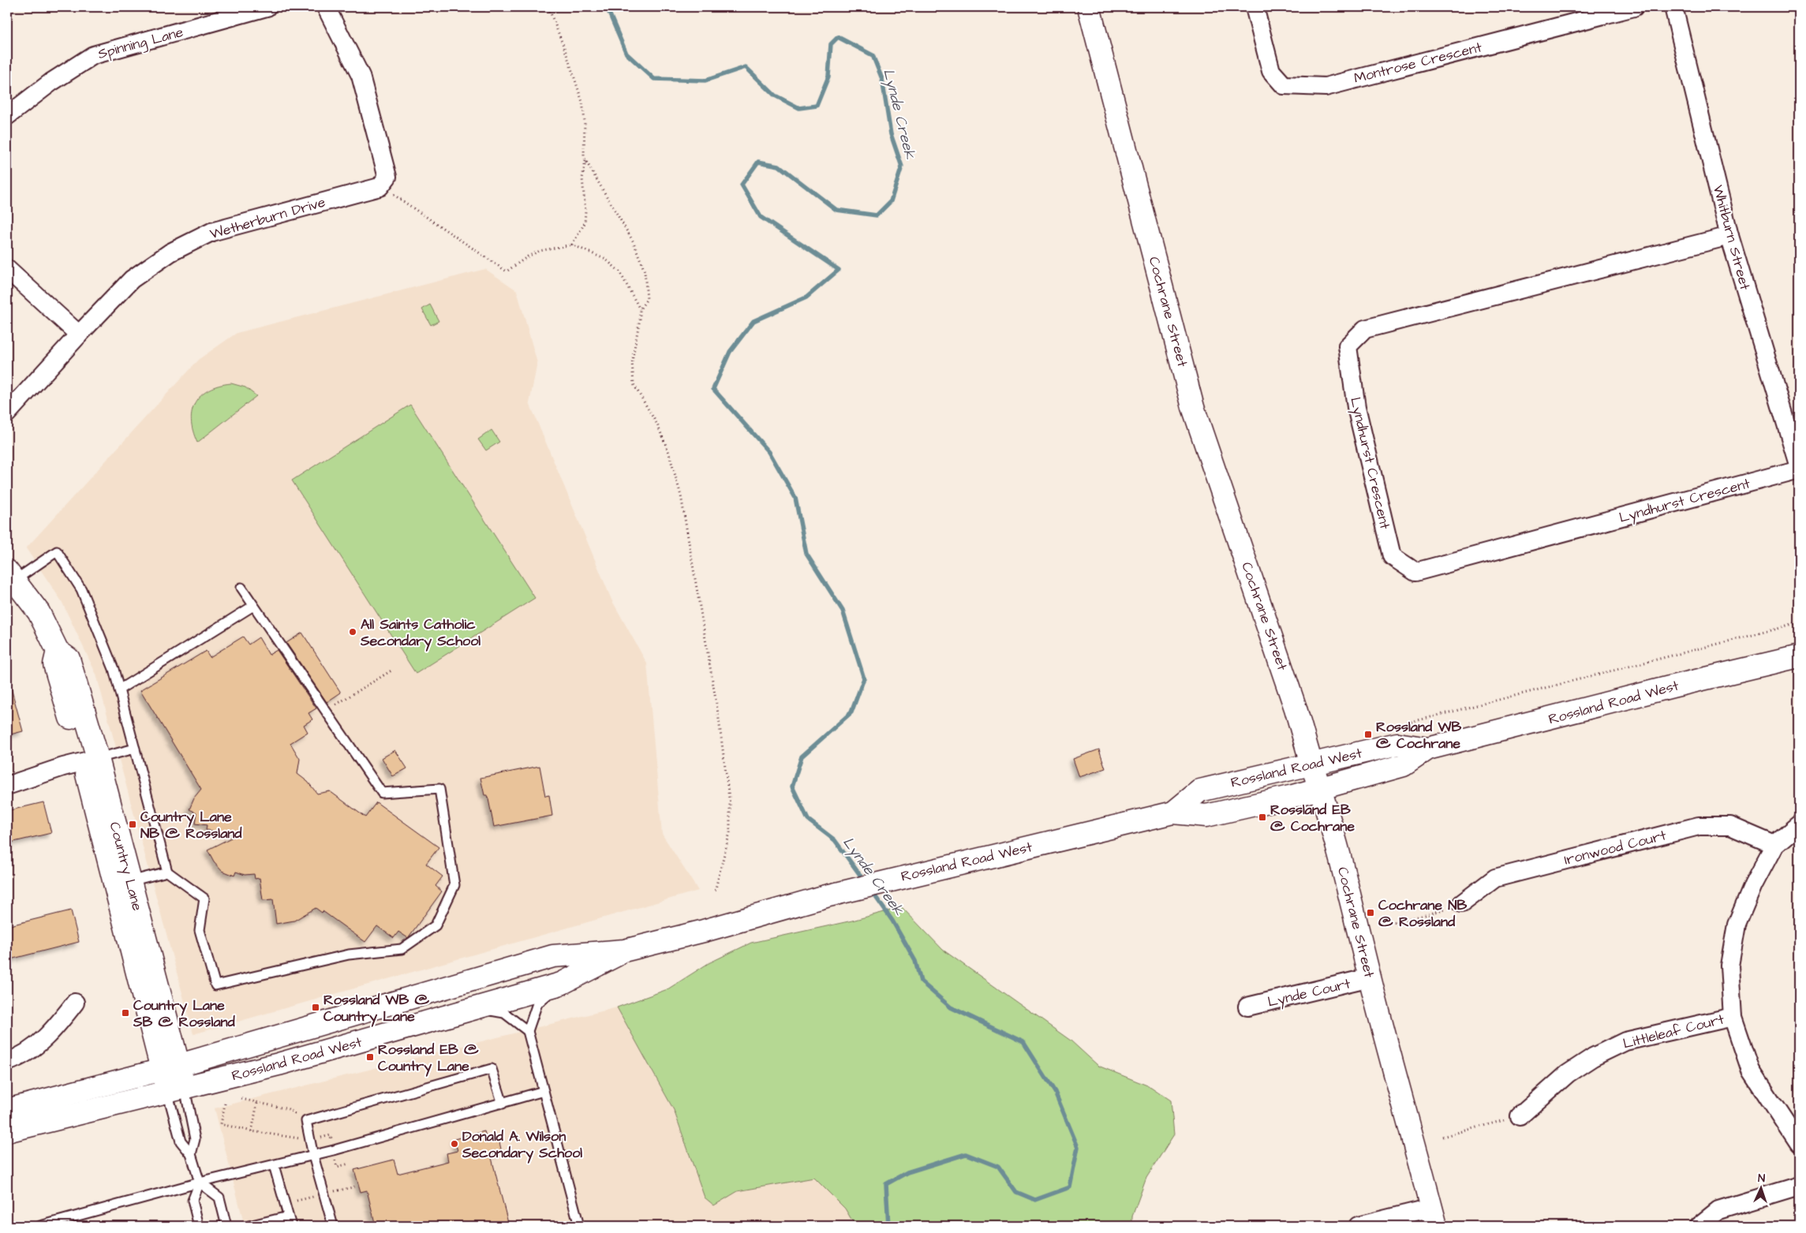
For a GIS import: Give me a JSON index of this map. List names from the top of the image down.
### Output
{
  "streets": {
    "main road": ["Cochrane Street", "Rossland Road West", "Country Lane"],
    "street": [
      "Spinning Lane",
      "Montrose Crescent",
      "Wetherburn Drive",
      "Whitburn Street",
      "Lyndhurst Crescent",
      "Ironwood Court",
      "Lynde Court",
      "Littleleaf Court"
    ]
  },
  "crossings": [
    ["Whitburn Street", "Lyndhurst Crescent"],
    ["Cochrane Street", "Rossland Road West"],
    ["Cochrane Street", "Lynde Court"],
    ["Rossland Road West", "Country Lane"]
  ],
  "water": ["Lynde Creek"],
  "places": {
    "other": ["All Saints Catholic Secondary School", "Donald A. Wilson Secondary School"],
    "transit": [
      "Rossland WB @ Cochrane",
      "Rossland EB @ Cochrane",
      "Country Lane NB @ Rossland",
      "Cochrane NB @ Rossland",
      "Rossland WB @ Country Lane",
      "Country Lane SB @ Rossland",
      "Rossland EB @ Country Lane"
    ]
  },
  "north": "top"
}
